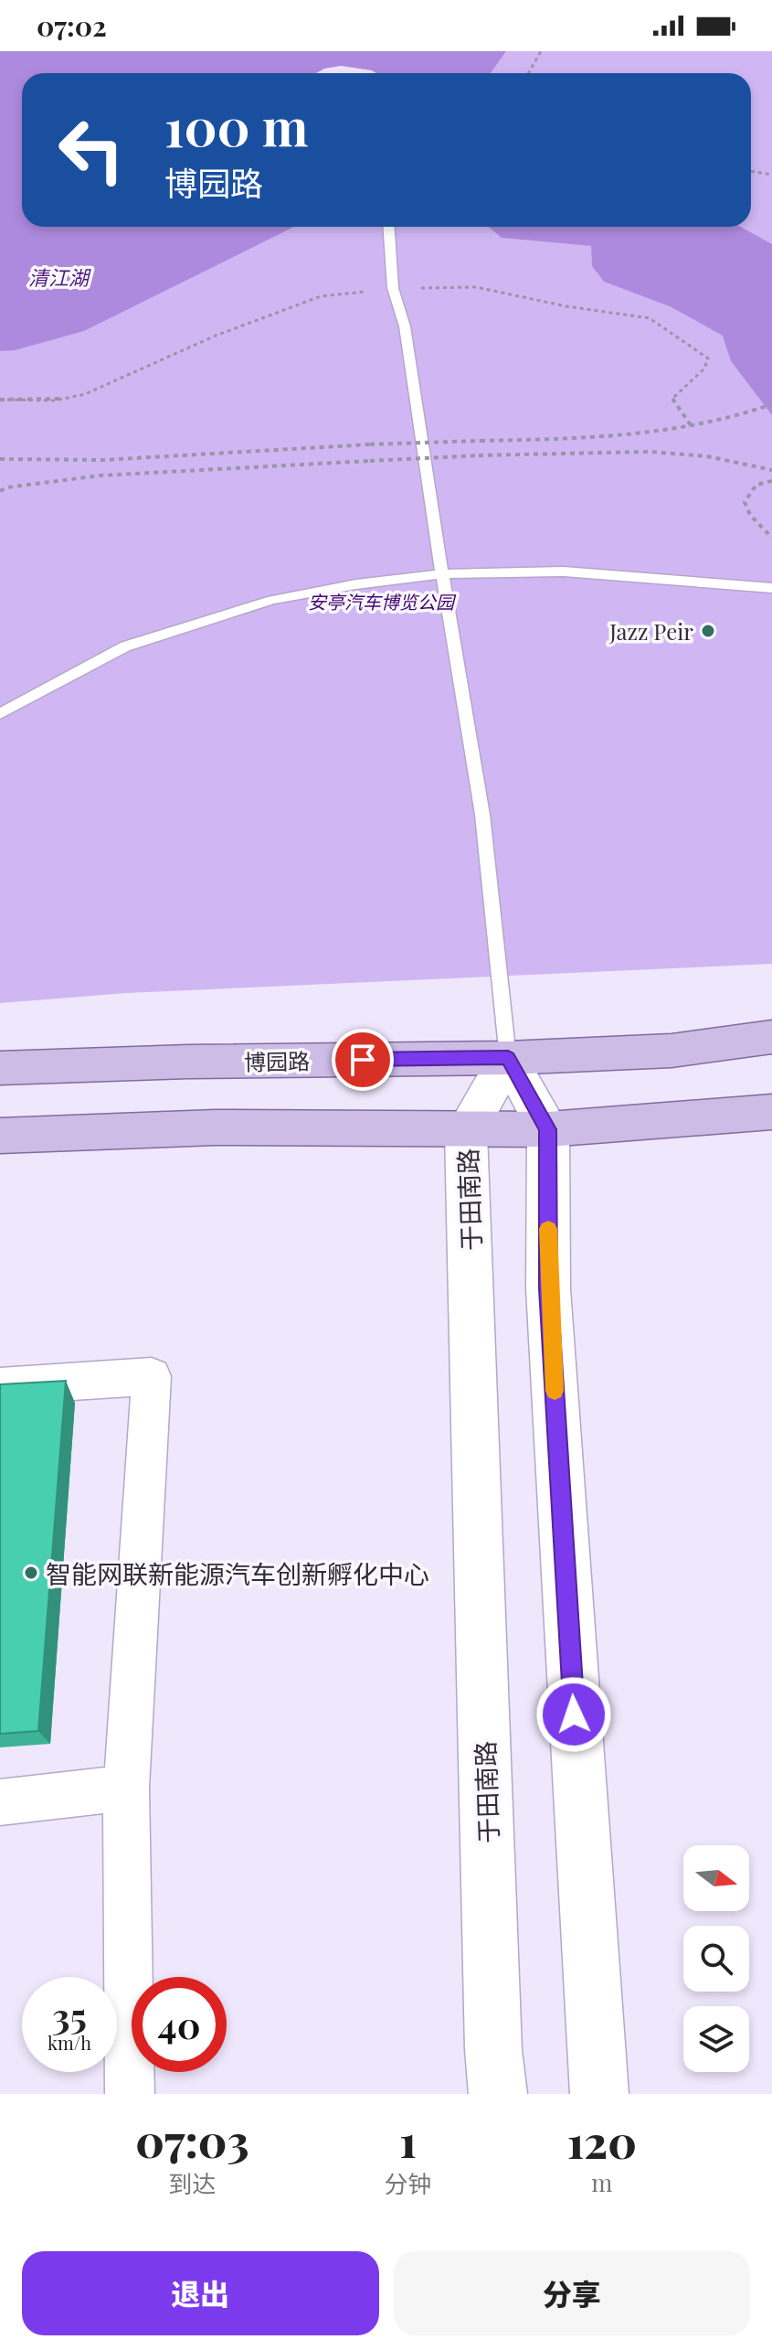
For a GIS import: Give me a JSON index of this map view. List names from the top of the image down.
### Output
{
  "streets": {
    "main road": ["博园路"],
    "street": ["于田南路"]
  },
  "crossings": [
    ["博园路", "于田南路"]
  ],
  "water": ["清江湖"],
  "parks": ["安亭汽车博览公园"],
  "places": ["Jazz Peir", "智能网联新能源汽车创新孵化中心"],
  "north": "right",
  "page": {
    "status": "07:02",
    "turn": ["100 m", "博园路"],
    "speed": "35 km/h",
    "limit": "40",
    "eta": [
      "07:03",
      "到达",
      "1",
      "分钟",
      "120",
      "m"
    ],
    "buttons": ["退出", "分享"]
  }
}
